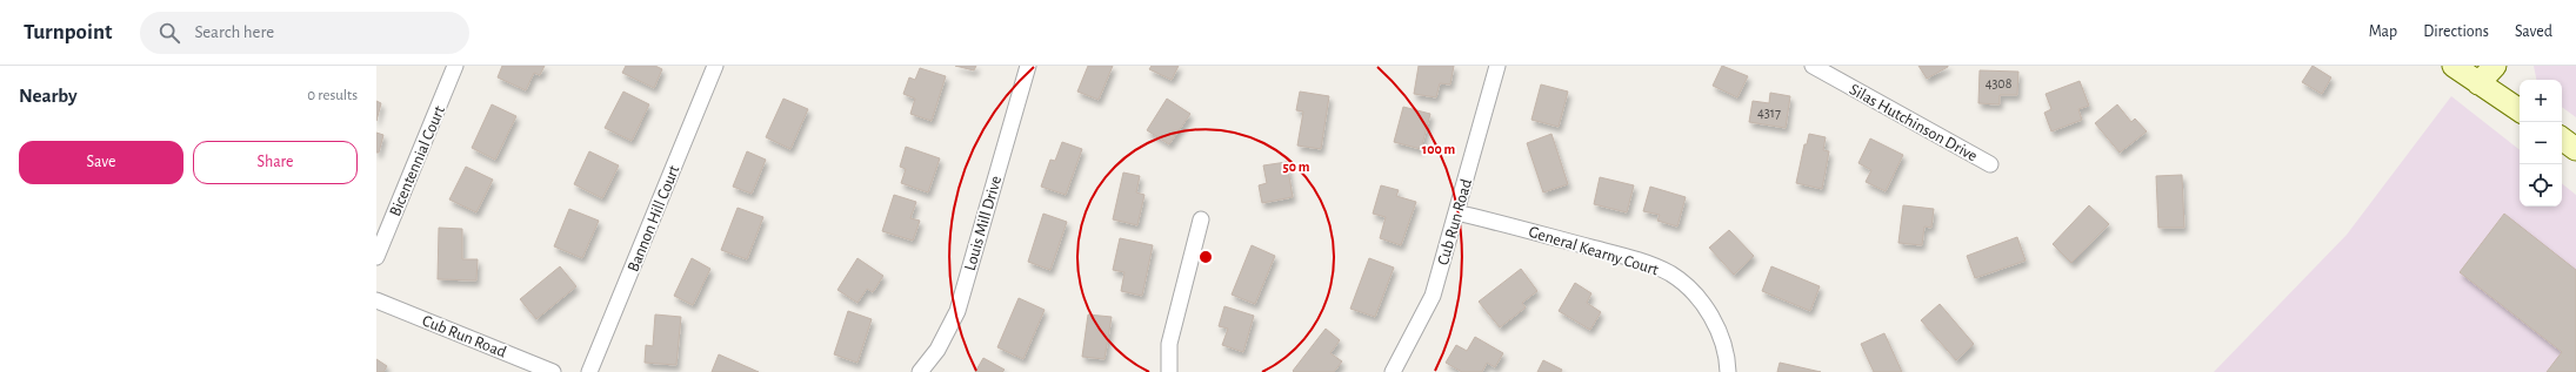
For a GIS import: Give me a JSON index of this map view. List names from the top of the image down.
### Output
{
  "streets": {
    "street": [
      "Silas Hutchinson Drive",
      "Bicentennial Court",
      "Bannon Hill Court",
      "Cub Run Road",
      "Louis Mill Drive",
      "General Kearny Court"
    ]
  },
  "crossings": [
    ["Cub Run Road", "General Kearny Court"]
  ],
  "house_numbers": ["4308", "4317"],
  "page": {
    "header": "Turnpoint",
    "search": "Search here",
    "nav": ["Map", "Directions", "Saved"],
    "heading": ["Nearby", "0 results"],
    "map_buttons": ["+", "−"],
    "buttons": ["Save", "Share"]
  },
  "rings": ["100 m", "50 m"]
}
